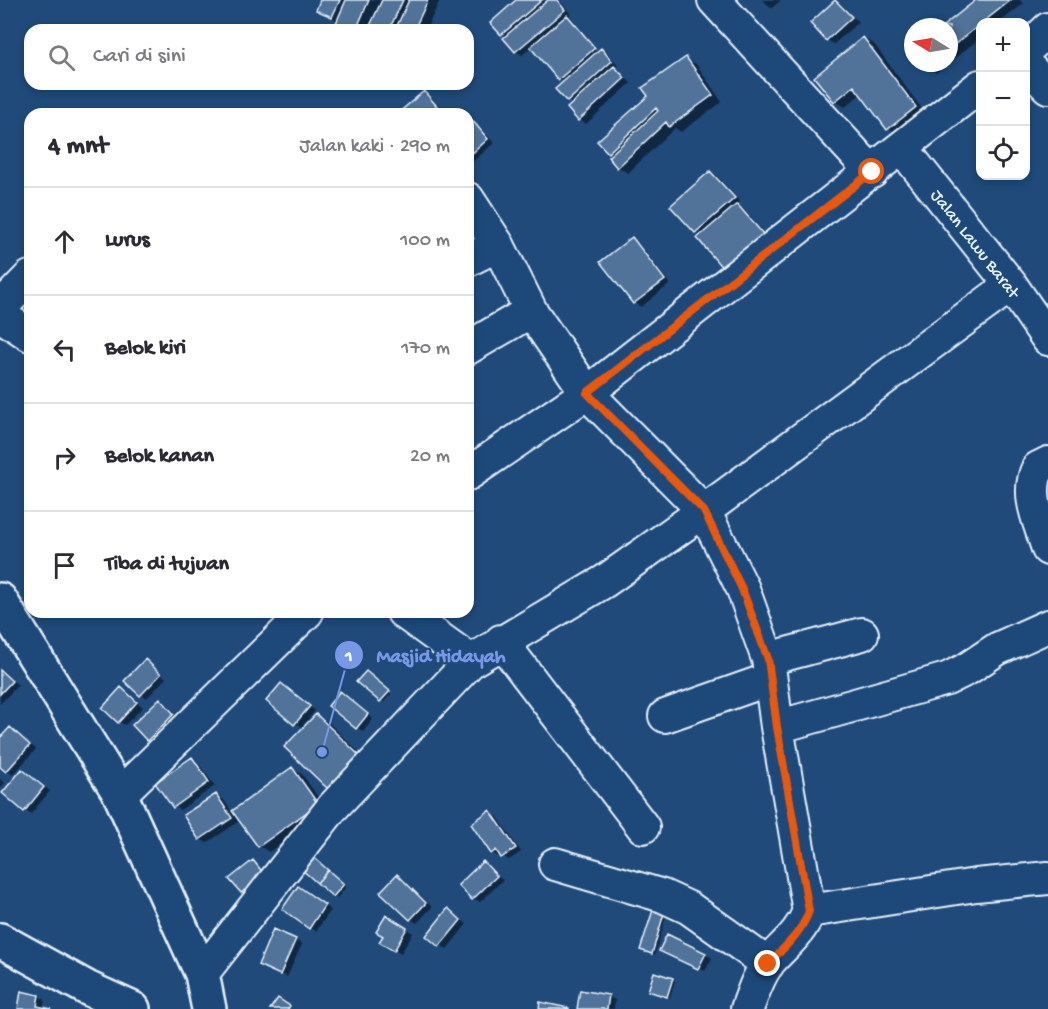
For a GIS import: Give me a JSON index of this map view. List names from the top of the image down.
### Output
{
  "streets": {
    "street": ["Jalan Lawu Barat"]
  },
  "places": ["Masjid Hidayah"],
  "north": "left",
  "page": {
    "map_buttons": ["+", "−"],
    "search": "Cari di sini",
    "heading": ["4 mnt", "Jalan kaki · 290 m"],
    "list": [
      ["Lurus", "100 m"],
      ["Belok kiri", "170 m"],
      ["Belok kanan", "20 m"],
      "Tiba di tujuan"
    ]
  }
}
